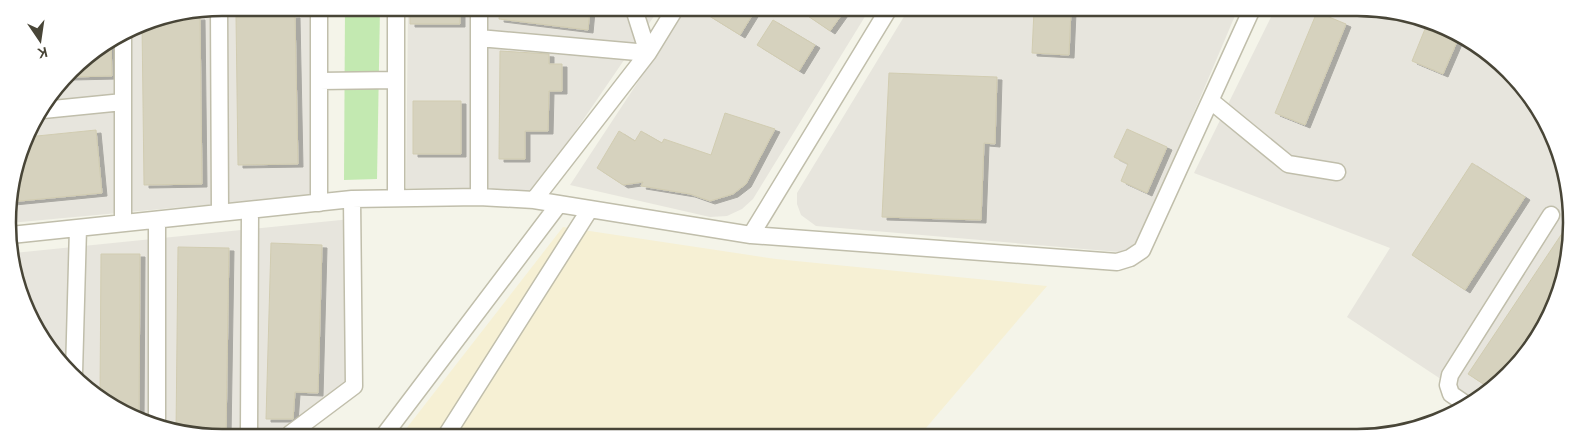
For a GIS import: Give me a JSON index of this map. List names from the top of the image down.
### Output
{
  "north": "bottom"
}
